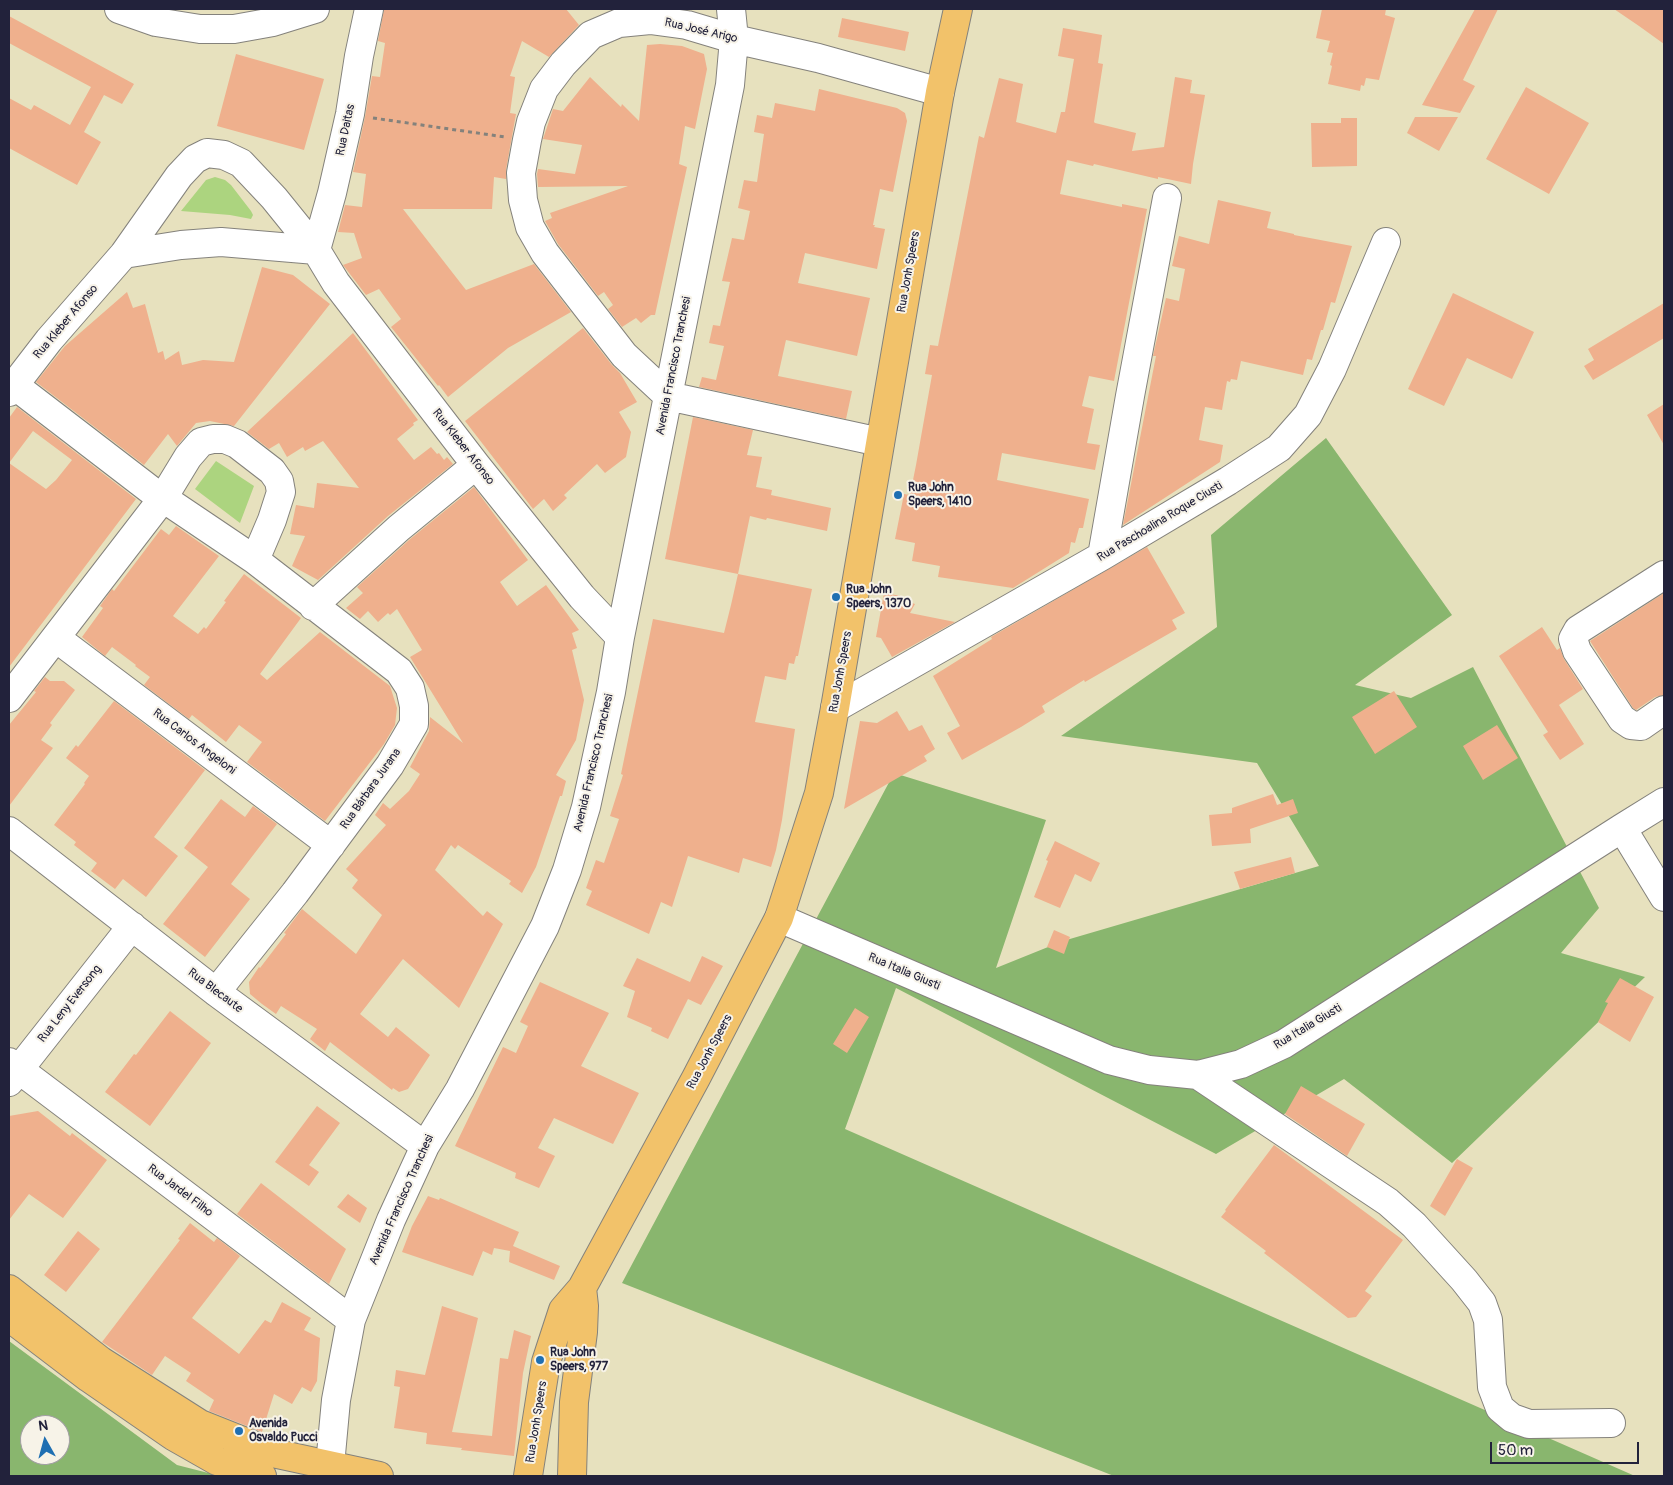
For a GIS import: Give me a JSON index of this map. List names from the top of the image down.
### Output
{
  "streets": {
    "main road": ["Rua Jonh Speers"],
    "street": [
      "Rua José Arigo",
      "Rua Daitas",
      "Rua Kleber Afonso",
      "Avenida Francisco Tranchesi",
      "Rua Paschoalina Roque Ciusti",
      "Rua Carlos Angeloni",
      "Rua Bárbara Jurana",
      "Rua Italia Giusti",
      "Rua Blecaute",
      "Rua Leny Eversong",
      "Rua Jardel Filho"
    ]
  },
  "crossings": [
    ["Rua José Arigo", "Rua Jonh Speers"],
    ["Rua José Arigo", "Avenida Francisco Tranchesi"],
    ["Rua Daitas", "Rua Kleber Afonso"],
    ["Rua Jonh Speers", "Rua Paschoalina Roque Ciusti"],
    ["Rua Jonh Speers", "Rua Italia Giusti"],
    ["Rua Kleber Afonso", "Avenida Francisco Tranchesi"],
    ["Rua Kleber Afonso", "Rua Bárbara Jurana"],
    ["Avenida Francisco Tranchesi", "Rua Blecaute"],
    ["Avenida Francisco Tranchesi", "Rua Jardel Filho"],
    ["Rua Carlos Angeloni", "Rua Bárbara Jurana"],
    ["Rua Bárbara Jurana", "Rua Blecaute"],
    ["Rua Blecaute", "Rua Leny Eversong"],
    ["Rua Leny Eversong", "Rua Jardel Filho"]
  ],
  "places": [
    "Rua John Speers, 1410",
    "Rua John Speers, 1370",
    "Rua John Speers, 977",
    "Avenida Osvaldo Pucci"
  ],
  "scale_bar": "50 m",
  "north": "top"
}
